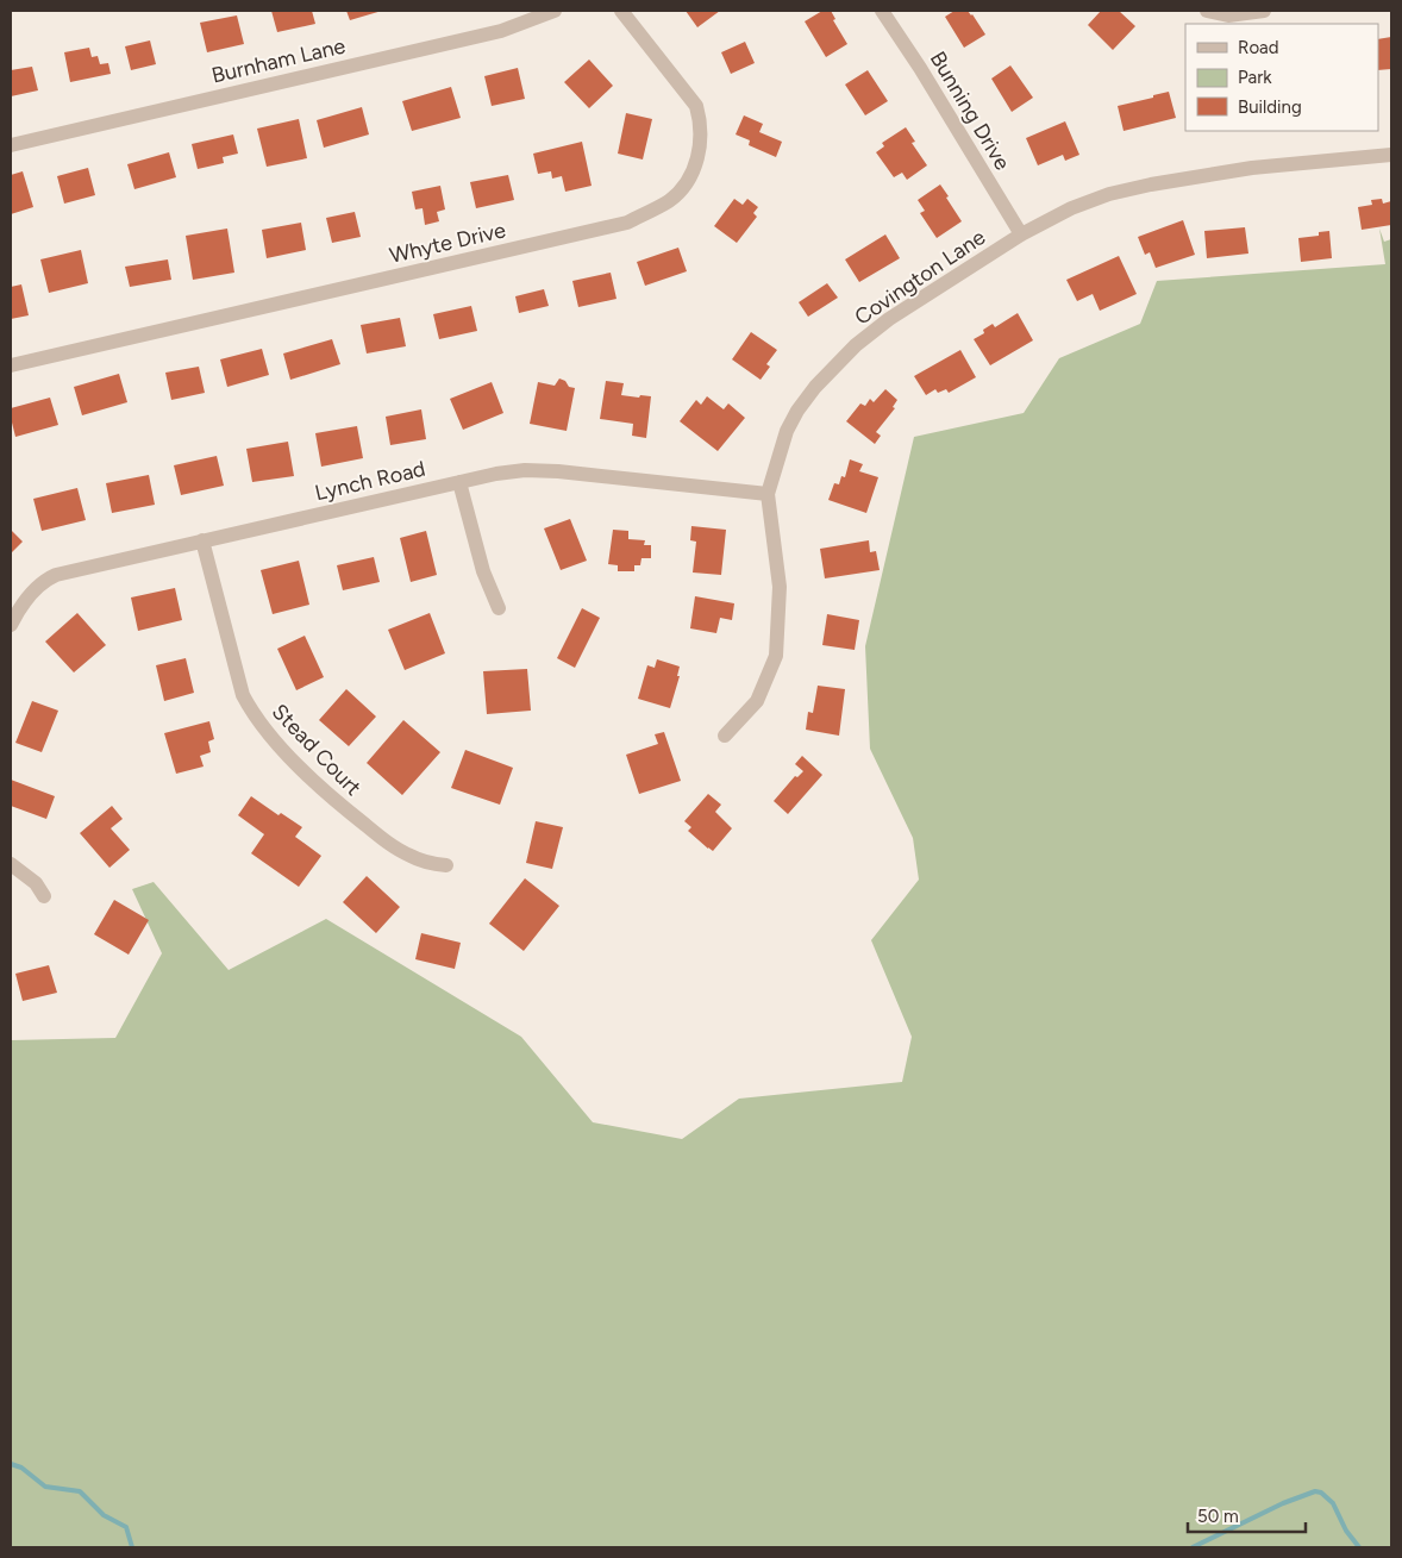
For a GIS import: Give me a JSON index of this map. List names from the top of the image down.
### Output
{
  "streets": {
    "street": [
      "Burnham Lane",
      "Bunning Drive",
      "Whyte Drive",
      "Covington Lane",
      "Lynch Road",
      "Stead Court"
    ]
  },
  "crossings": [
    ["Bunning Drive", "Covington Lane"],
    ["Covington Lane", "Lynch Road"],
    ["Lynch Road", "Stead Court"]
  ],
  "legend": ["Road", "Park", "Building"],
  "scale_bar": "50 m"
}
